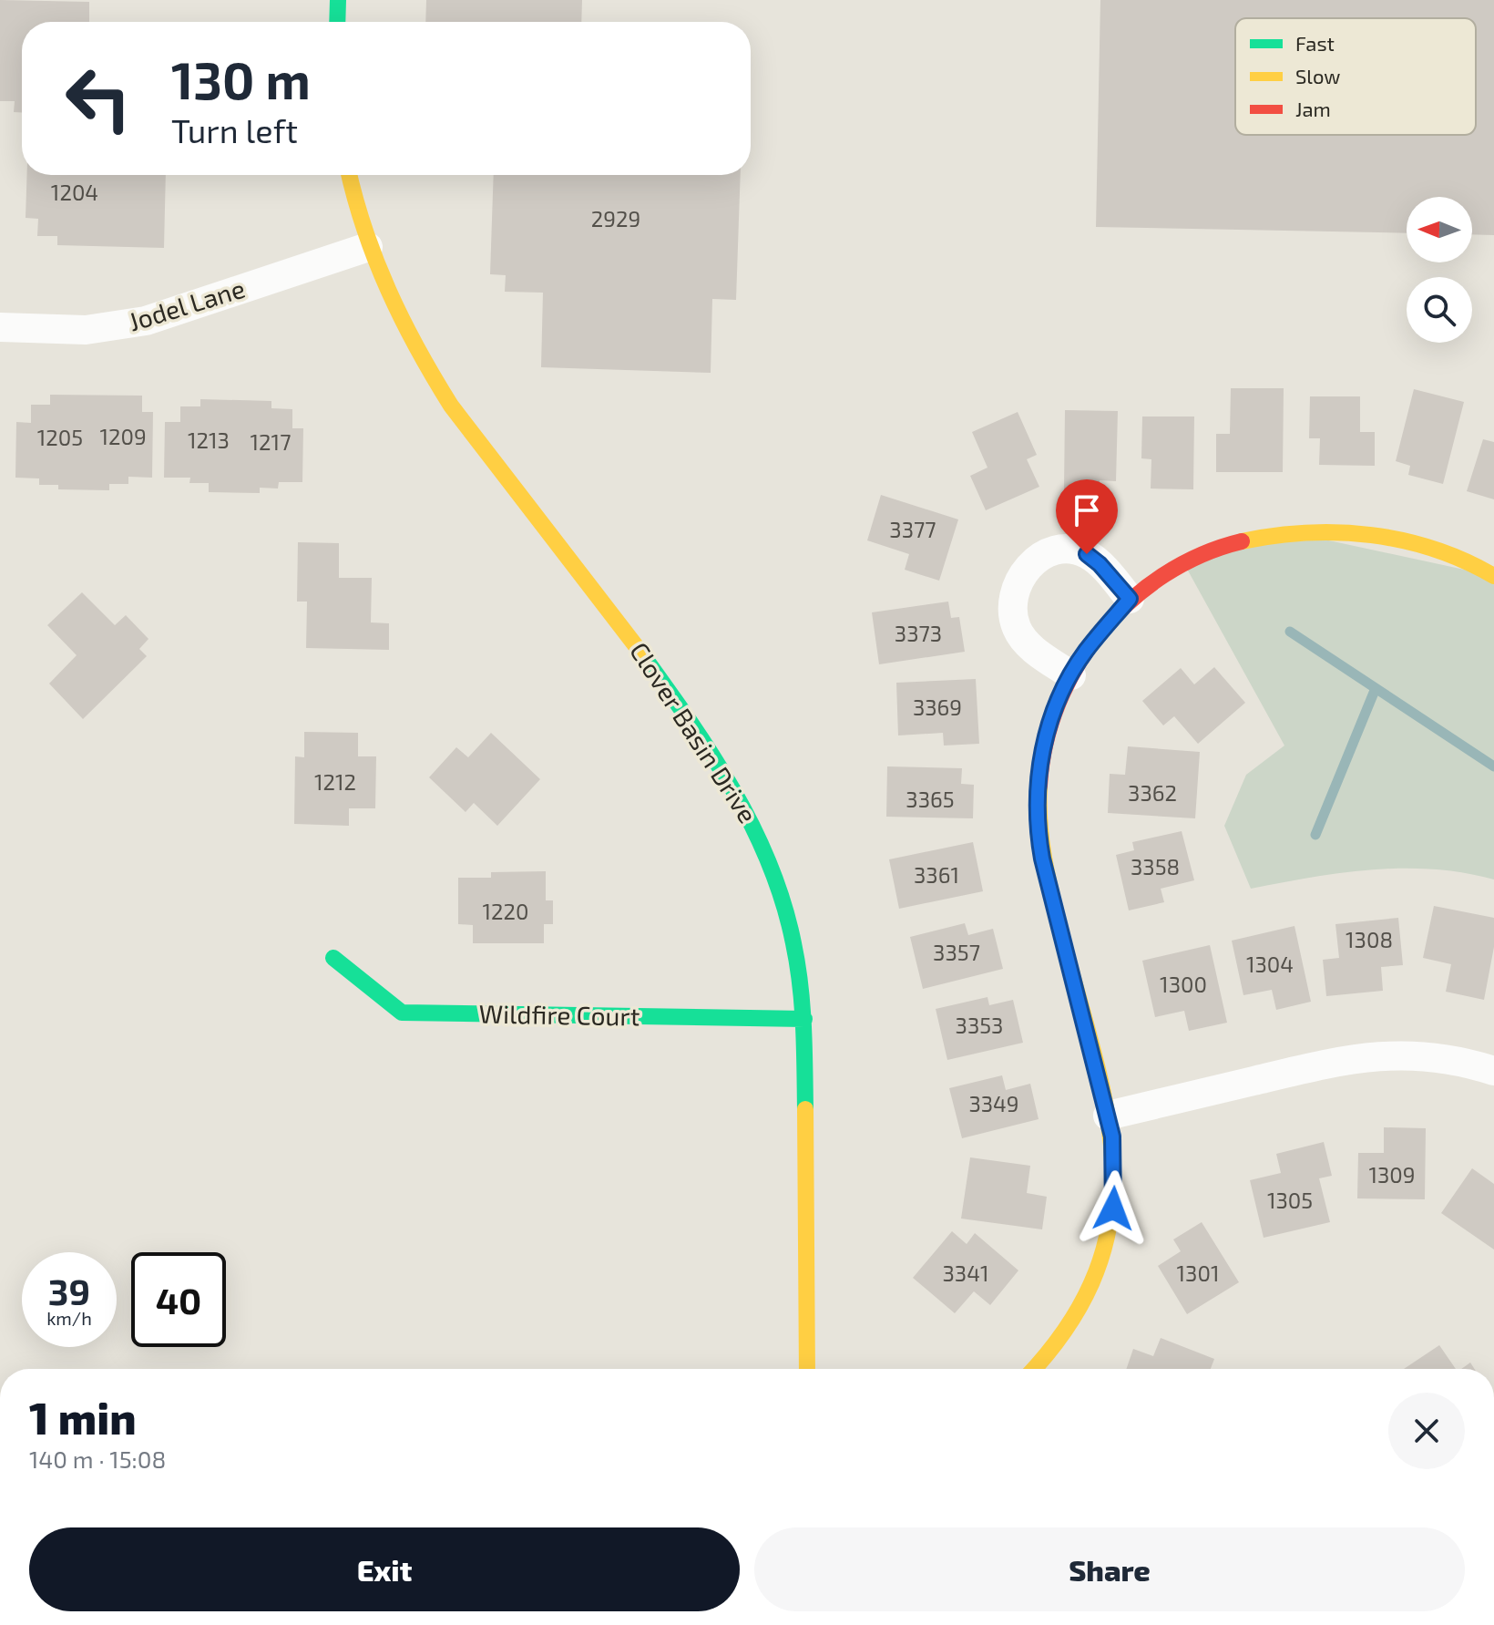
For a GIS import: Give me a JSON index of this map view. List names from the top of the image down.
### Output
{
  "streets": {
    "street": ["Jodel Lane", "Clover Basin Drive", "Wildfire Court"]
  },
  "crossings": [
    ["Jodel Lane", "Clover Basin Drive"],
    ["Clover Basin Drive", "Wildfire Court"]
  ],
  "house_numbers": [
    "1204",
    "2929",
    "1209",
    "1205",
    "1213",
    "1217",
    "3377",
    "3373",
    "3369",
    "1212",
    "3362",
    "3365",
    "3358",
    "3361",
    "1220",
    "1308",
    "3357",
    "1304",
    "1300",
    "3353",
    "3349",
    "1309",
    "1305",
    "3341",
    "1301"
  ],
  "legend": ["Fast", "Slow", "Jam"],
  "north": "left",
  "page": {
    "turn": ["130 m", "Turn left"],
    "speed": "39 km/h",
    "limit": "40",
    "heading": ["1 min", "140 m · 15:08"],
    "buttons": ["Exit", "Share"]
  }
}
